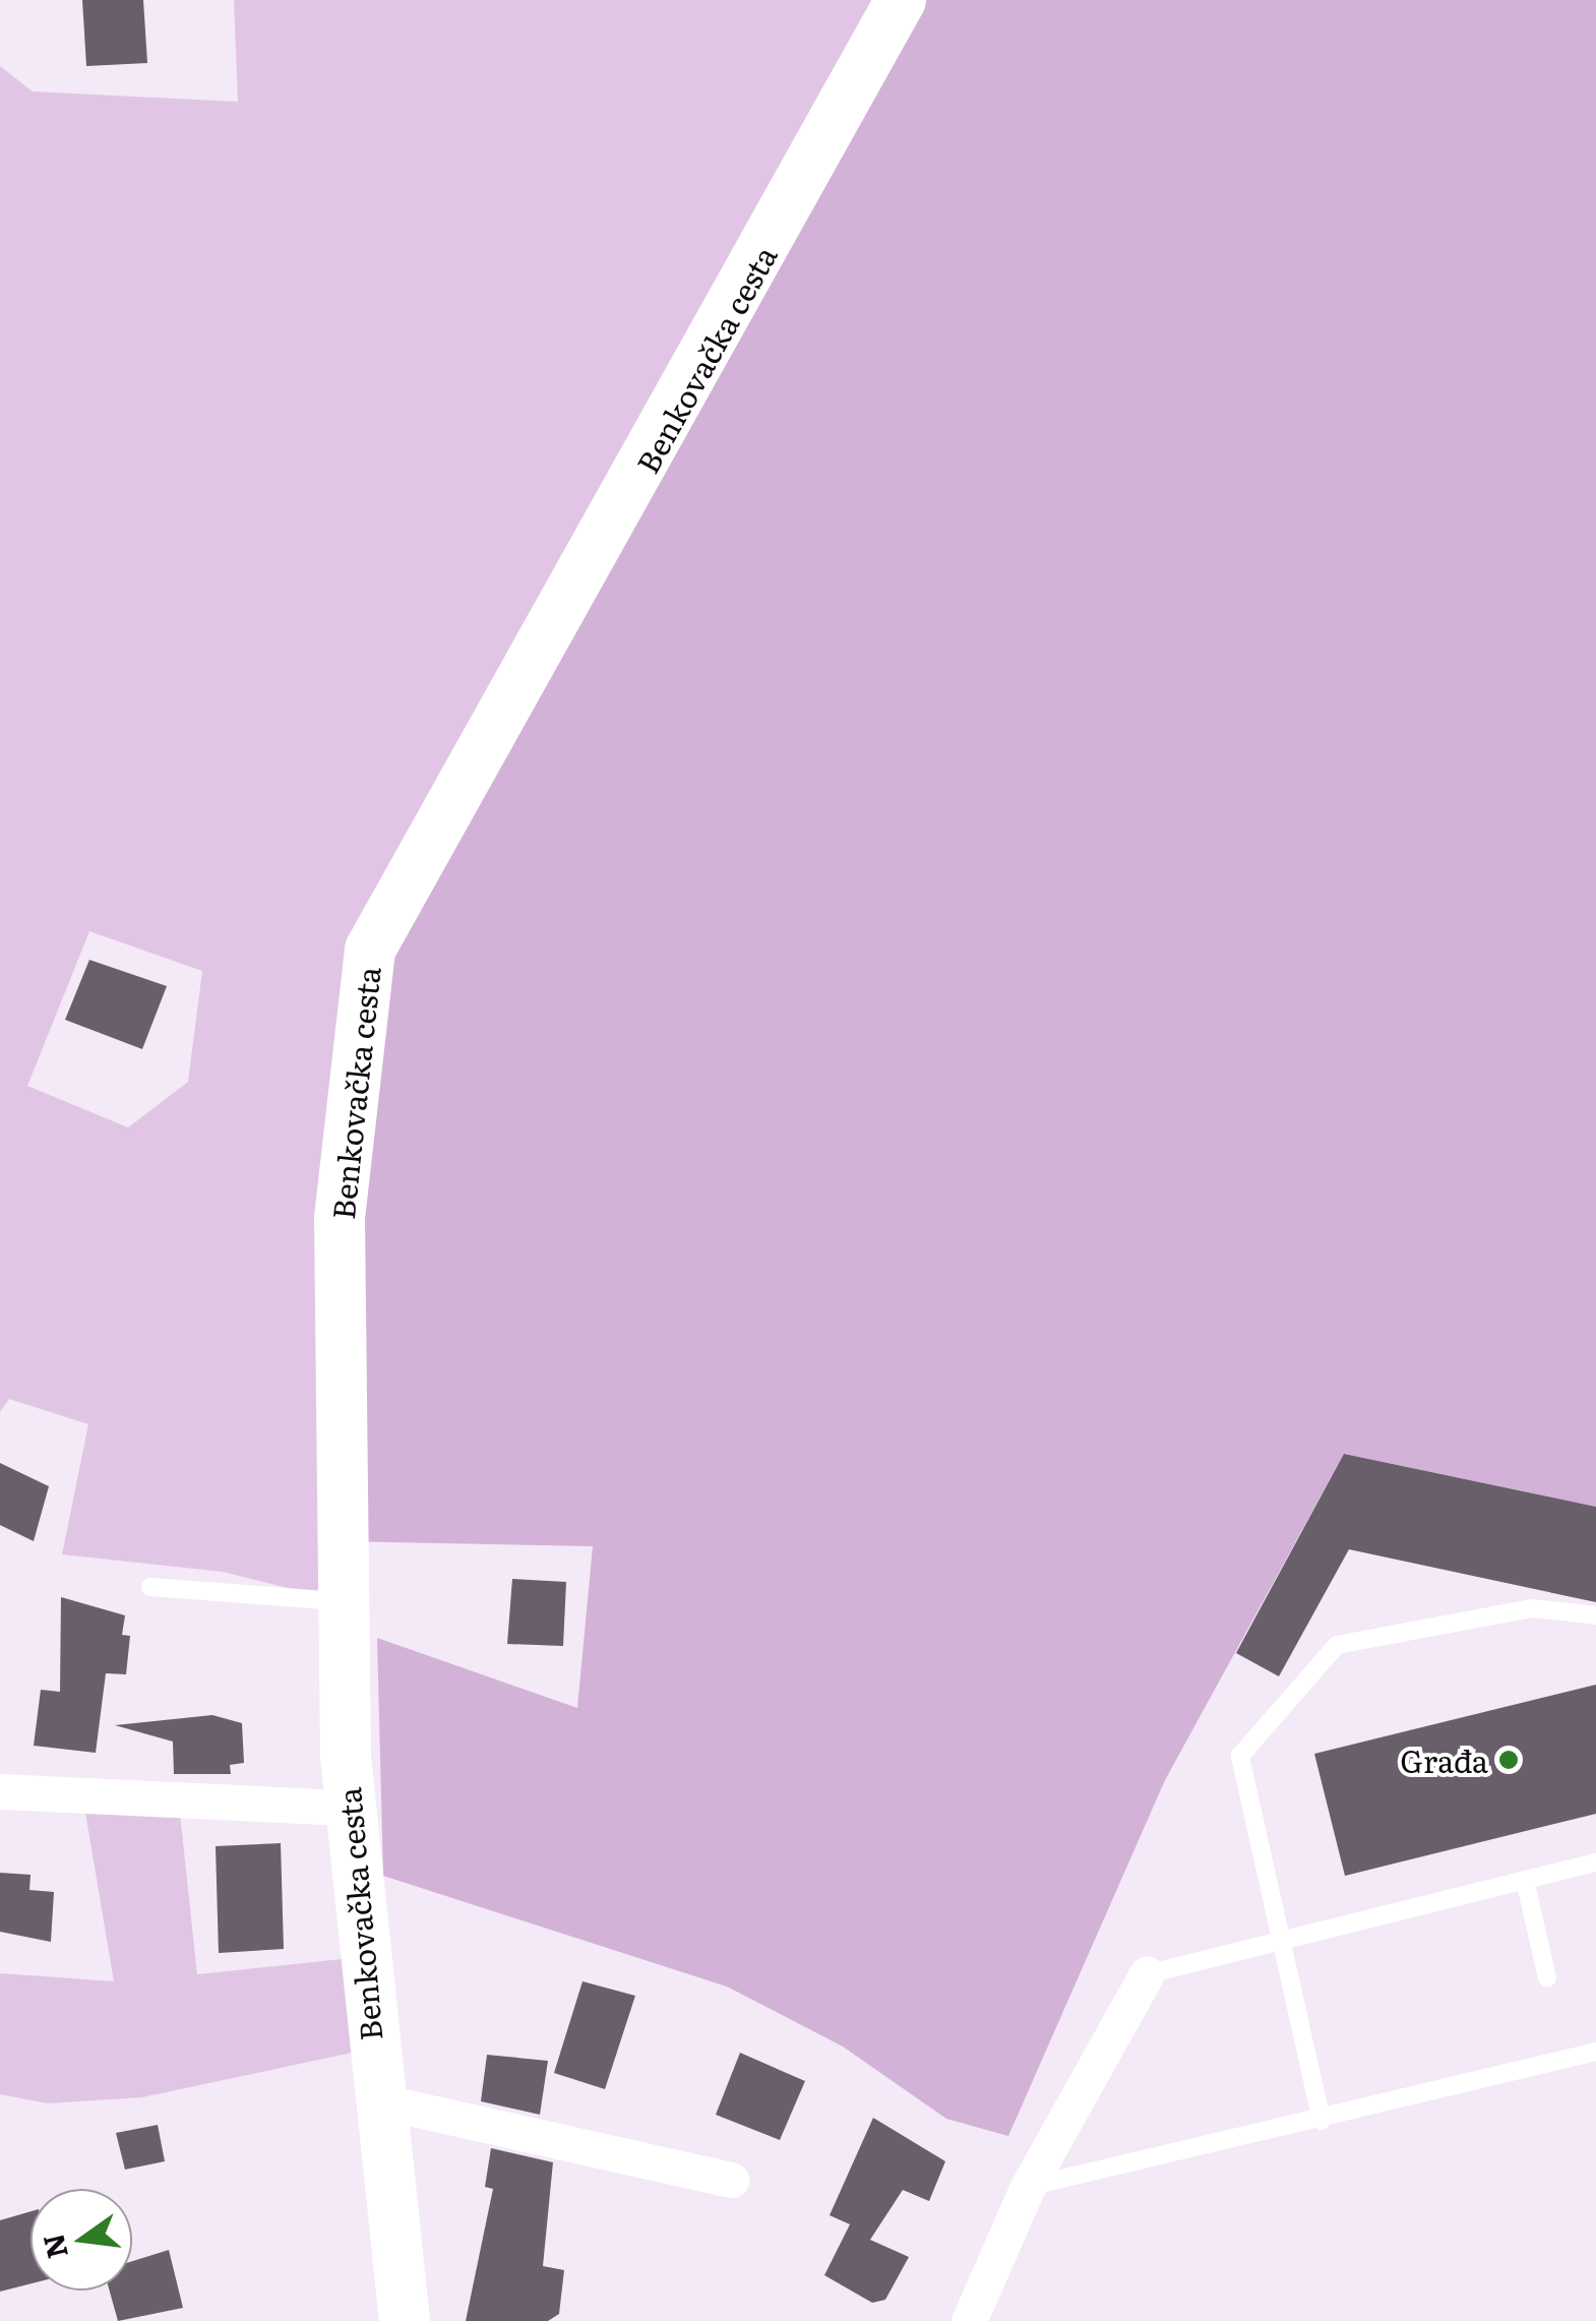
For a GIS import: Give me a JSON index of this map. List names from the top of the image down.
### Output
{
  "streets": {
    "main road": ["Benkovačka cesta"]
  },
  "places": ["Građa"],
  "north": "left"
}
